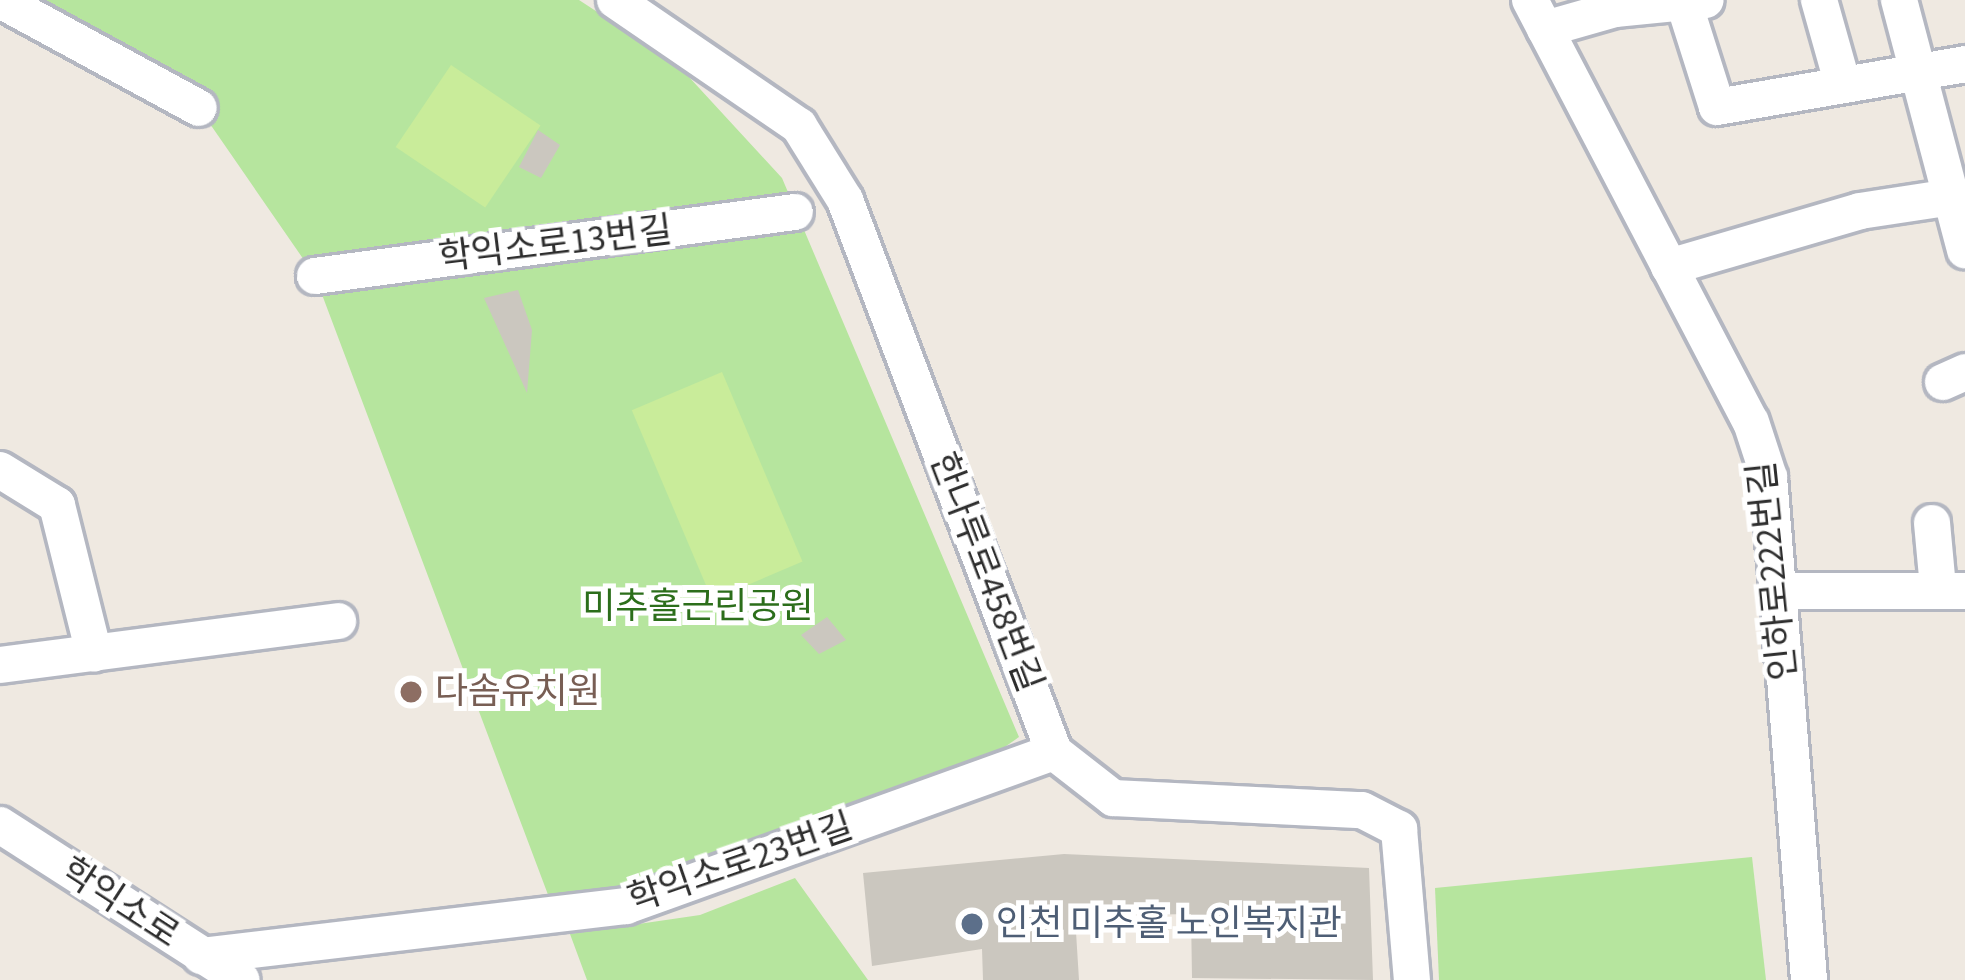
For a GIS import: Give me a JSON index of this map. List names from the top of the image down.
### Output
{
  "streets": {
    "street": [
      "학익소로13번길",
      "인하로222번길",
      "한나루로458번길",
      "학익소로23번길",
      "학익소로"
    ]
  },
  "crossings": [
    ["한나루로458번길", "학익소로23번길"],
    ["학익소로23번길", "학익소로"]
  ],
  "parks": ["미추홀근린공원"],
  "places": ["다솜유치원", "인천 미추홀 노인복지관"]
}
